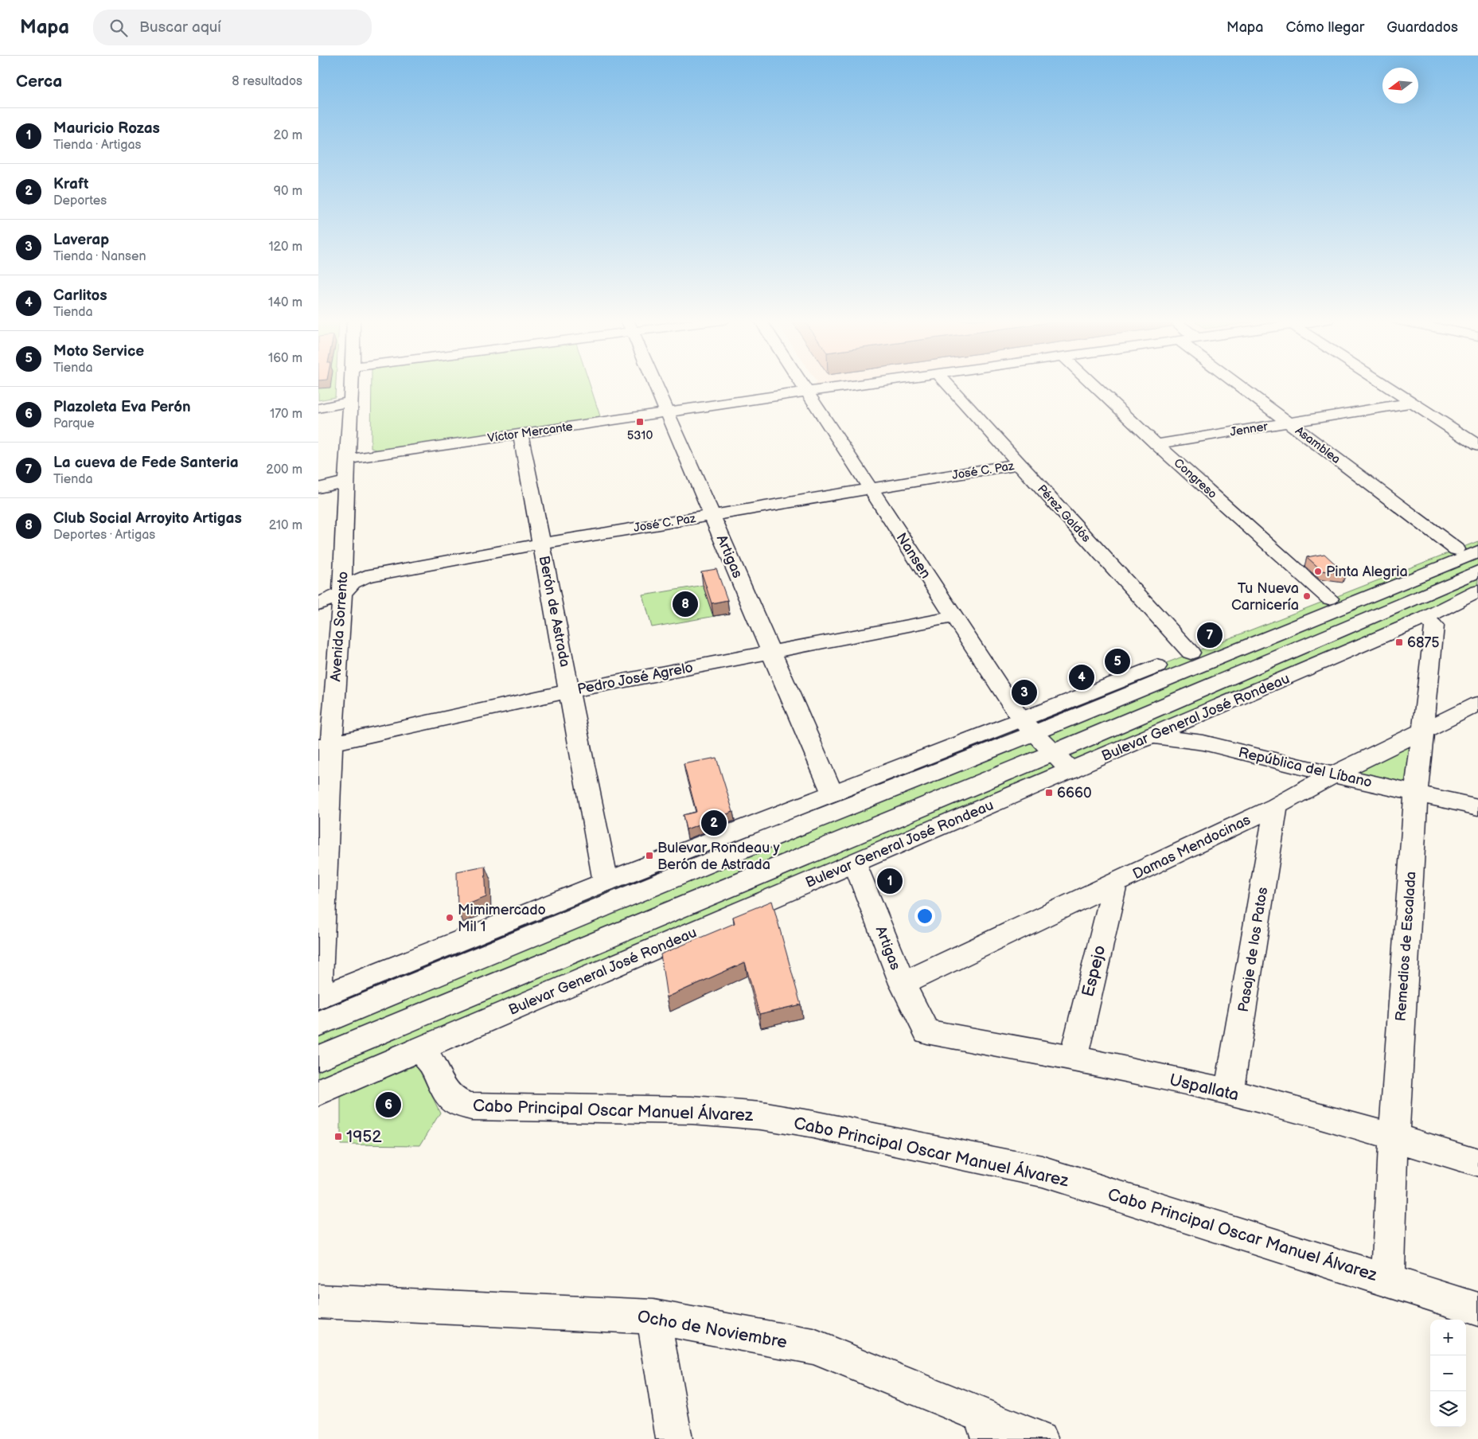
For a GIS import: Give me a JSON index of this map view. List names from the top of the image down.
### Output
{
  "streets": {
    "street": [
      "Jenner",
      "Víctor Mercante",
      "Asamblea",
      "José C. Paz",
      "Congreso",
      "Pérez Galdós",
      "Nansen",
      "Artigas",
      "Berón de Astrada",
      "Avenida Sorrento",
      "Pedro José Agrelo",
      "Bulevar General José Rondeau",
      "República del Líbano",
      "Damas Mendocinas",
      "Remedios de Escalada",
      "Pasaje de los Patos",
      "Espejo",
      "Uspallata",
      "Cabo Principal Oscar Manuel Álvarez",
      "Ocho de Noviembre"
    ]
  },
  "crossings": [
    ["Jenner", "Asamblea"],
    ["Jenner", "Congreso"],
    ["Víctor Mercante", "Nansen"],
    ["Víctor Mercante", "Artigas"],
    ["Víctor Mercante", "Berón de Astrada"],
    ["Víctor Mercante", "Avenida Sorrento"],
    ["José C. Paz", "Pérez Galdós"],
    ["José C. Paz", "Nansen"],
    ["José C. Paz", "Artigas"],
    ["José C. Paz", "Berón de Astrada"],
    ["José C. Paz", "Avenida Sorrento"],
    ["Nansen", "Pedro José Agrelo"],
    ["Nansen", "Bulevar General José Rondeau"],
    ["Artigas", "Pedro José Agrelo"],
    ["Artigas", "Bulevar General José Rondeau"],
    ["Artigas", "Damas Mendocinas"],
    ["Artigas", "Uspallata"],
    ["Berón de Astrada", "Pedro José Agrelo"],
    ["Avenida Sorrento", "Pedro José Agrelo"],
    ["Bulevar General José Rondeau", "República del Líbano"],
    ["Bulevar General José Rondeau", "Remedios de Escalada"],
    ["Bulevar General José Rondeau", "Cabo Principal Oscar Manuel Álvarez"],
    ["República del Líbano", "Damas Mendocinas"],
    ["República del Líbano", "Remedios de Escalada"],
    ["Damas Mendocinas", "Remedios de Escalada"],
    ["Damas Mendocinas", "Pasaje de los Patos"],
    ["Damas Mendocinas", "Espejo"],
    ["Remedios de Escalada", "Uspallata"],
    ["Remedios de Escalada", "Cabo Principal Oscar Manuel Álvarez"],
    ["Pasaje de los Patos", "Uspallata"],
    ["Espejo", "Uspallata"]
  ],
  "places": {
    "transit": [
      "5310",
      "6875",
      "6660",
      "Bulevar Rondeau y Berón de Astrada",
      "1952"
    ],
    "other": ["Pinta Alegria", "Tu Nueva Carnicería", "Mimimercado Mil 1"]
  },
  "north": "left",
  "page": {
    "header": "Mapa",
    "search": "Buscar aquí",
    "nav": ["Mapa", "Cómo llegar", "Guardados"],
    "heading": ["Cerca", "8 resultados"],
    "list": [
      {
        "mark": "1",
        "name": "Mauricio Rozas",
        "note": "Tienda · Artigas",
        "value": "20 m"
      },
      {
        "mark": "2",
        "name": "Kraft",
        "note": "Deportes",
        "value": "90 m"
      },
      {
        "mark": "3",
        "name": "Laverap",
        "note": "Tienda · Nansen",
        "value": "120 m"
      },
      {
        "mark": "4",
        "name": "Carlitos",
        "note": "Tienda",
        "value": "140 m"
      },
      {
        "mark": "5",
        "name": "Moto Service",
        "note": "Tienda",
        "value": "160 m"
      },
      {
        "mark": "6",
        "name": "Plazoleta Eva Perón",
        "note": "Parque",
        "value": "170 m"
      },
      {
        "mark": "7",
        "name": "La cueva de Fede Santeria",
        "note": "Tienda",
        "value": "200 m"
      },
      {
        "mark": "8",
        "name": "Club Social Arroyito Artigas",
        "note": "Deportes · Artigas",
        "value": "210 m"
      }
    ],
    "pins": [
      "8",
      "7",
      "5",
      "4",
      "3",
      "2",
      "1",
      "6"
    ],
    "map_buttons": ["+", "−"]
  }
}
